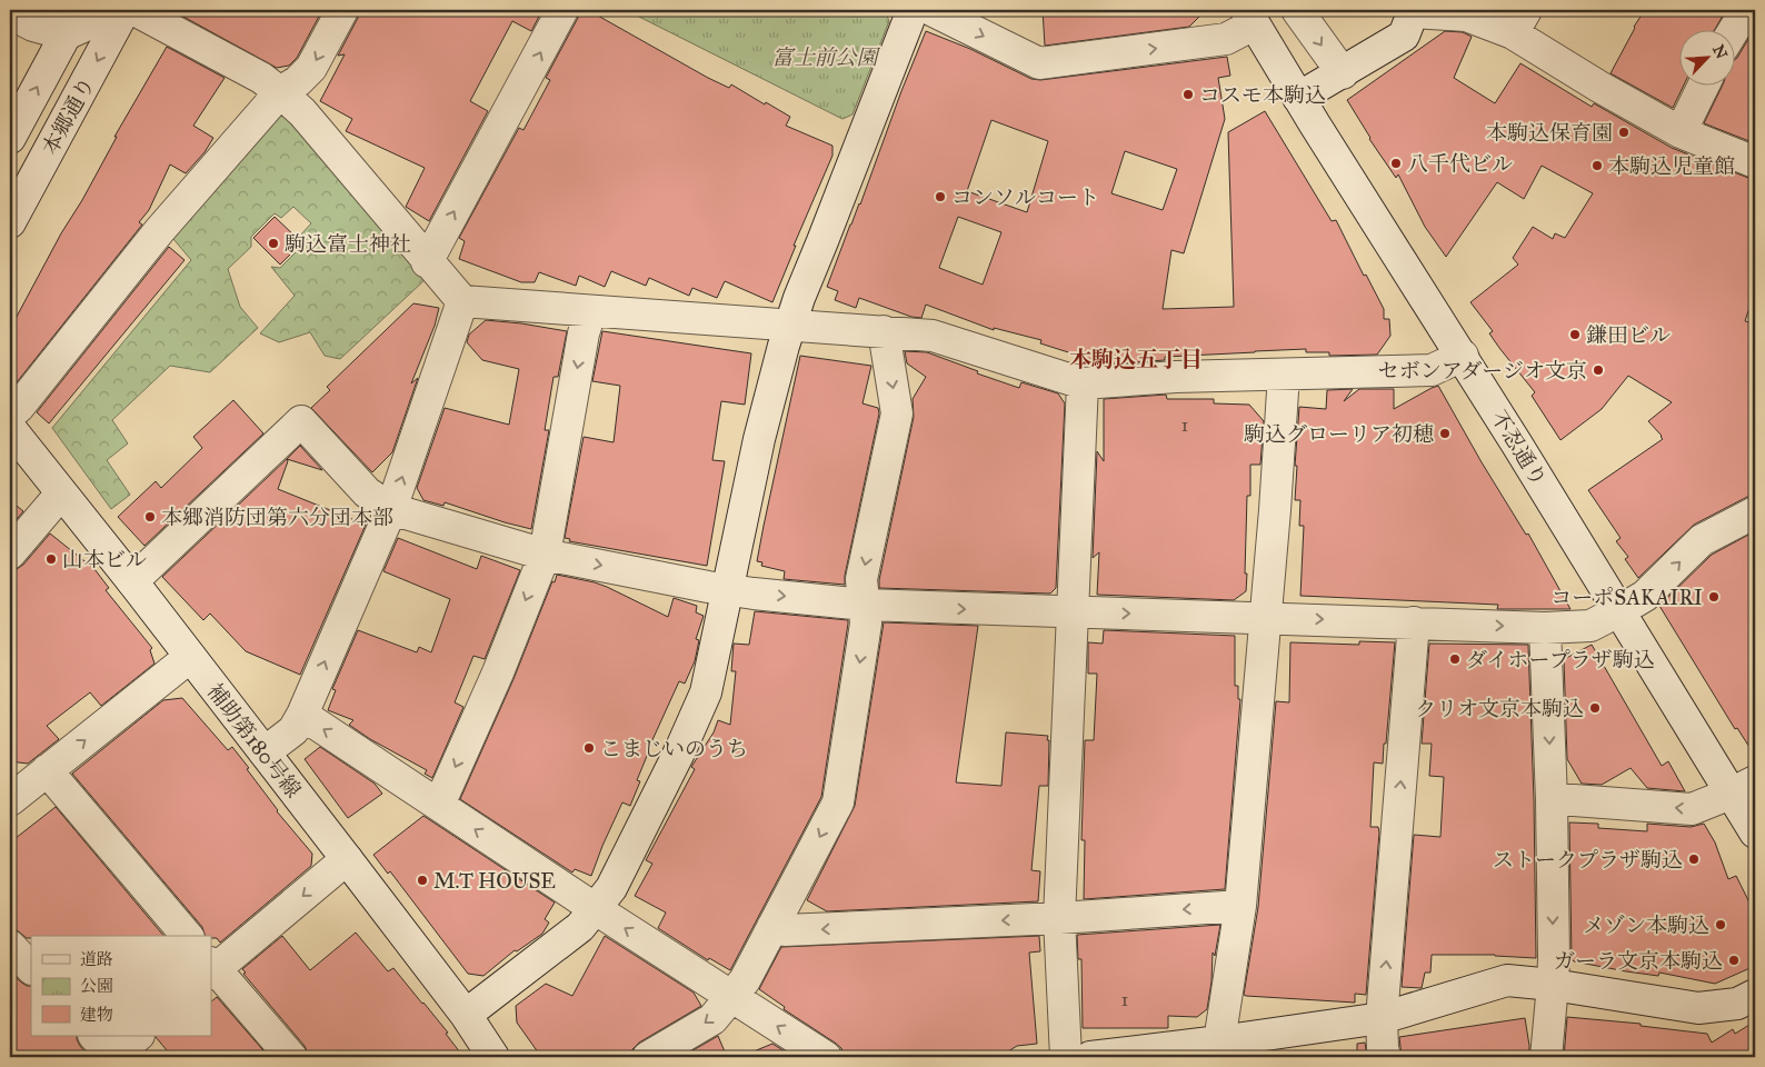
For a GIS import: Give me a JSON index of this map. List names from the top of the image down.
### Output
{
  "streets": {
    "street": ["本郷通り", "不忍通り", "補助第180号線"]
  },
  "districts": ["本駒込五丁目"],
  "parks": ["富士前公園"],
  "places": [
    "コスモ本駒込",
    "本駒込保育園",
    "八千代ビル",
    "本駒込児童館",
    "コンソルコート",
    "駒込富士神社",
    "鎌田ビル",
    "セボンアダージオ文京",
    "駒込グローリア初穂",
    "本郷消防団第六分団本部",
    "山本ビル",
    "コーポSAKAIRI",
    "ダイホープラザ駒込",
    "クリオ文京本駒込",
    "こまじいのうち",
    "ストークプラザ駒込",
    "M.T HOUSE",
    "メゾン本駒込",
    "ガーラ文京本駒込"
  ],
  "house_numbers": ["1", "1"],
  "legend": ["道路", "公園", "建物"],
  "north": "top right"
}
